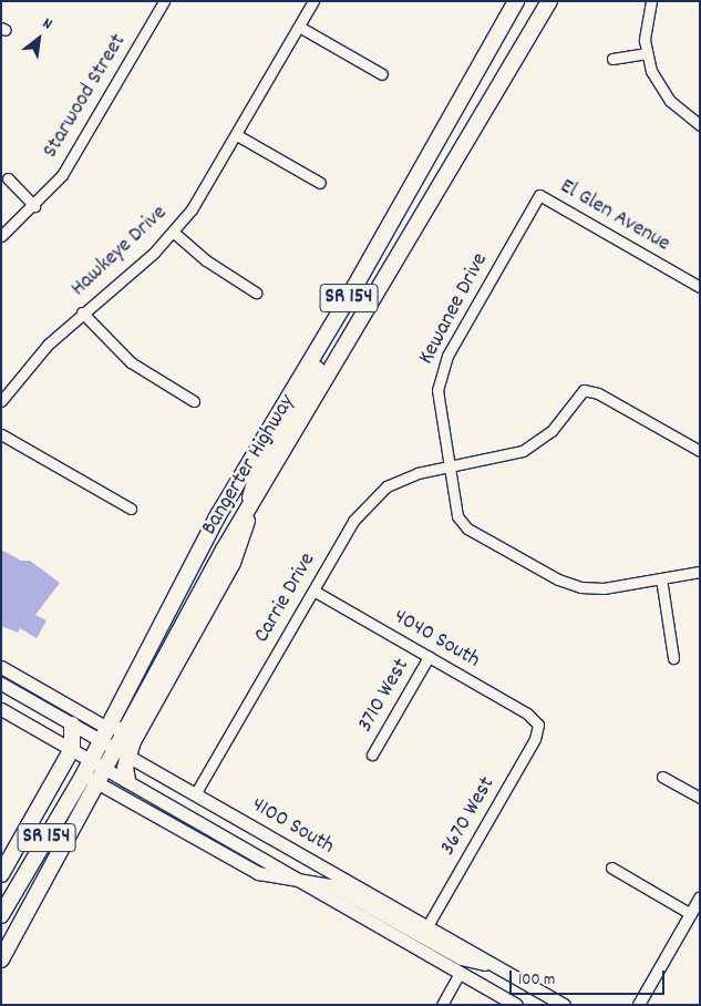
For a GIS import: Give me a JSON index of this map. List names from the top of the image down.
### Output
{
  "streets": {
    "highway": ["SR 154", "Bangerter Highway"],
    "main road": ["4100 South"],
    "street": [
      "Starwood Street",
      "El Glen Avenue",
      "Hawkeye Drive",
      "Kewanee Drive",
      "Carrie Drive",
      "4040 South",
      "3710 West",
      "3670 West"
    ]
  },
  "crossings": [
    ["El Glen Avenue", "Kewanee Drive"],
    ["Kewanee Drive", "Carrie Drive"],
    ["Bangerter Highway", "4100 South"],
    ["Carrie Drive", "4040 South"],
    ["Carrie Drive", "4100 South"],
    ["4040 South", "3710 West"],
    ["4040 South", "3670 West"],
    ["3670 West", "4100 South"]
  ],
  "scale_bar": "100 m",
  "north": "top right"
}
